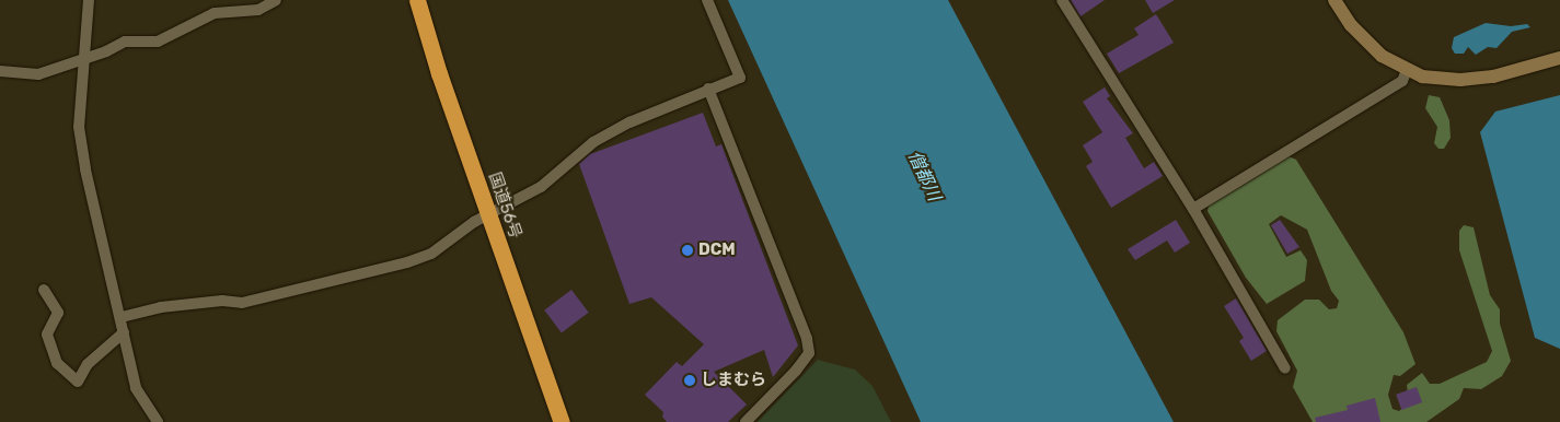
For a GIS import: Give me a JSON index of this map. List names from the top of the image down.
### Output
{
  "streets": {
    "highway": ["国道56号"]
  },
  "water": ["僧都川"],
  "places": ["DCM", "しまむら"]
}
